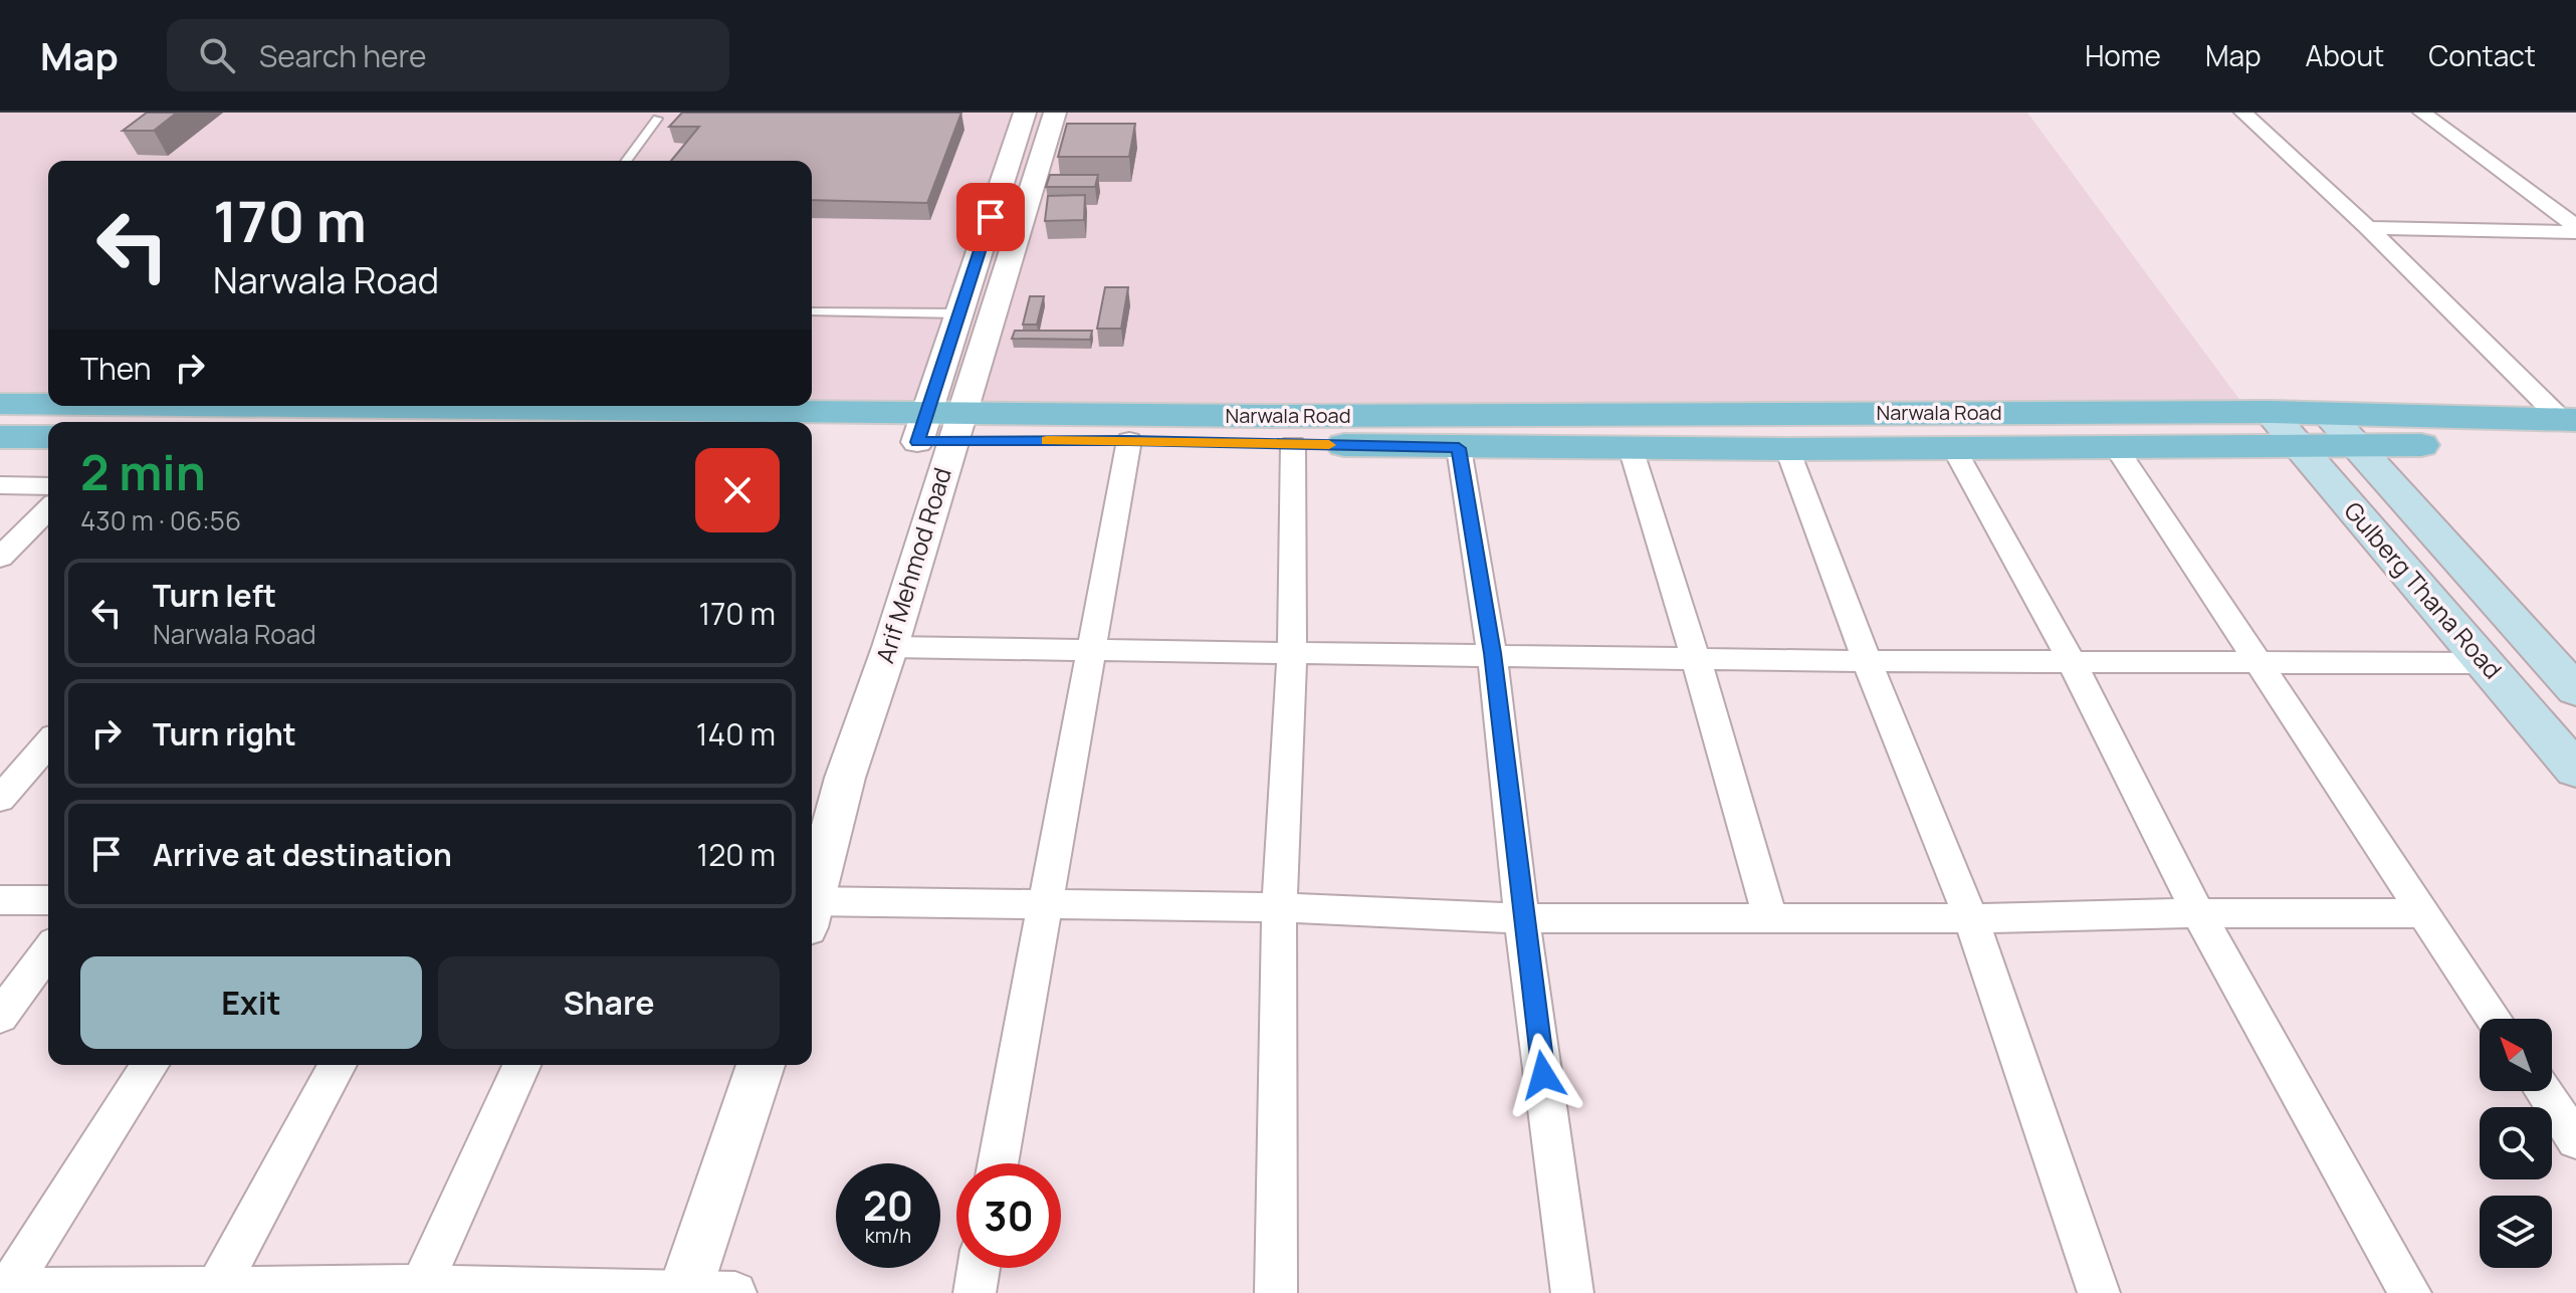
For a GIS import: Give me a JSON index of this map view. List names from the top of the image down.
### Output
{
  "streets": {
    "main road": ["Narwala Road", "Gulberg Thana Road"],
    "street": ["Arif Mehmod Road"]
  },
  "crossings": [
    ["Narwala Road", "Arif Mehmod Road"],
    ["Narwala Road", "Gulberg Thana Road"]
  ],
  "north": "top left",
  "page": {
    "header": "Map",
    "search": "Search here",
    "nav": [
      "Home",
      "Map",
      "About",
      "Contact"
    ],
    "turn": ["170 m", "Narwala Road"],
    "then": "Then",
    "heading": ["2 min", "430 m · 06:56"],
    "list": [
      {
        "name": "Turn left",
        "note": "Narwala Road",
        "value": "170 m"
      },
      {
        "name": "Turn right",
        "value": "140 m"
      },
      {
        "name": "Arrive at destination",
        "value": "120 m"
      }
    ],
    "buttons": ["Exit", "Share"],
    "speed": "20 km/h",
    "limit": "30"
  }
}
